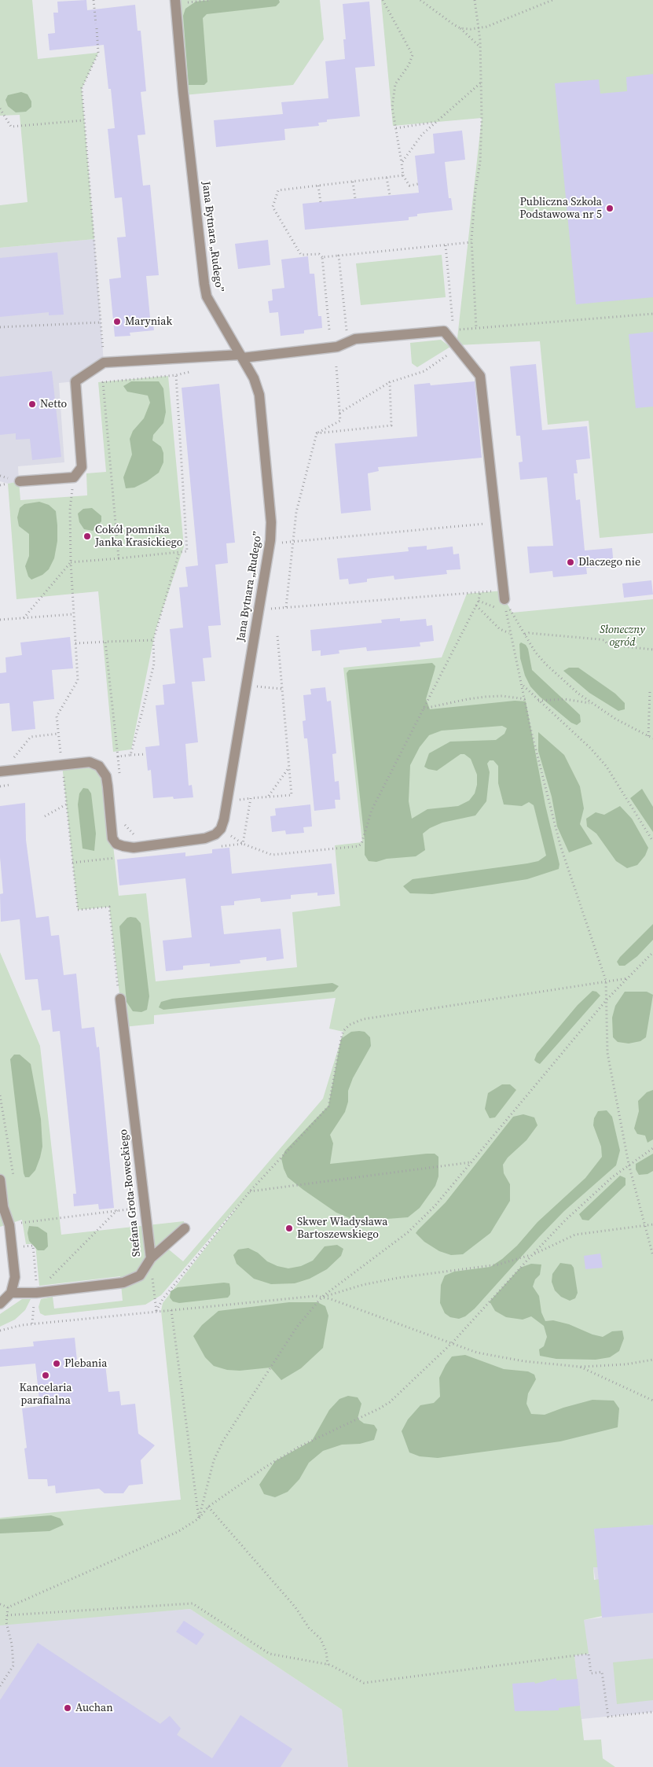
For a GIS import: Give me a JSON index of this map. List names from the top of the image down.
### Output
{
  "streets": {
    "street": ["Jana Bytnara „Rudego”", "Stefana Grota-Roweckiego"]
  },
  "parks": ["Słoneczny ogród"],
  "places": [
    "Publiczna Szkoła Podstawowa nr 5",
    "Maryniak",
    "Netto",
    "Cokół pomnika Janka Krasickiego",
    "Dlaczego nie",
    "Skwer Władysława Bartoszewskiego",
    "Plebania",
    "Kancelaria parafialna",
    "Auchan"
  ]
}
